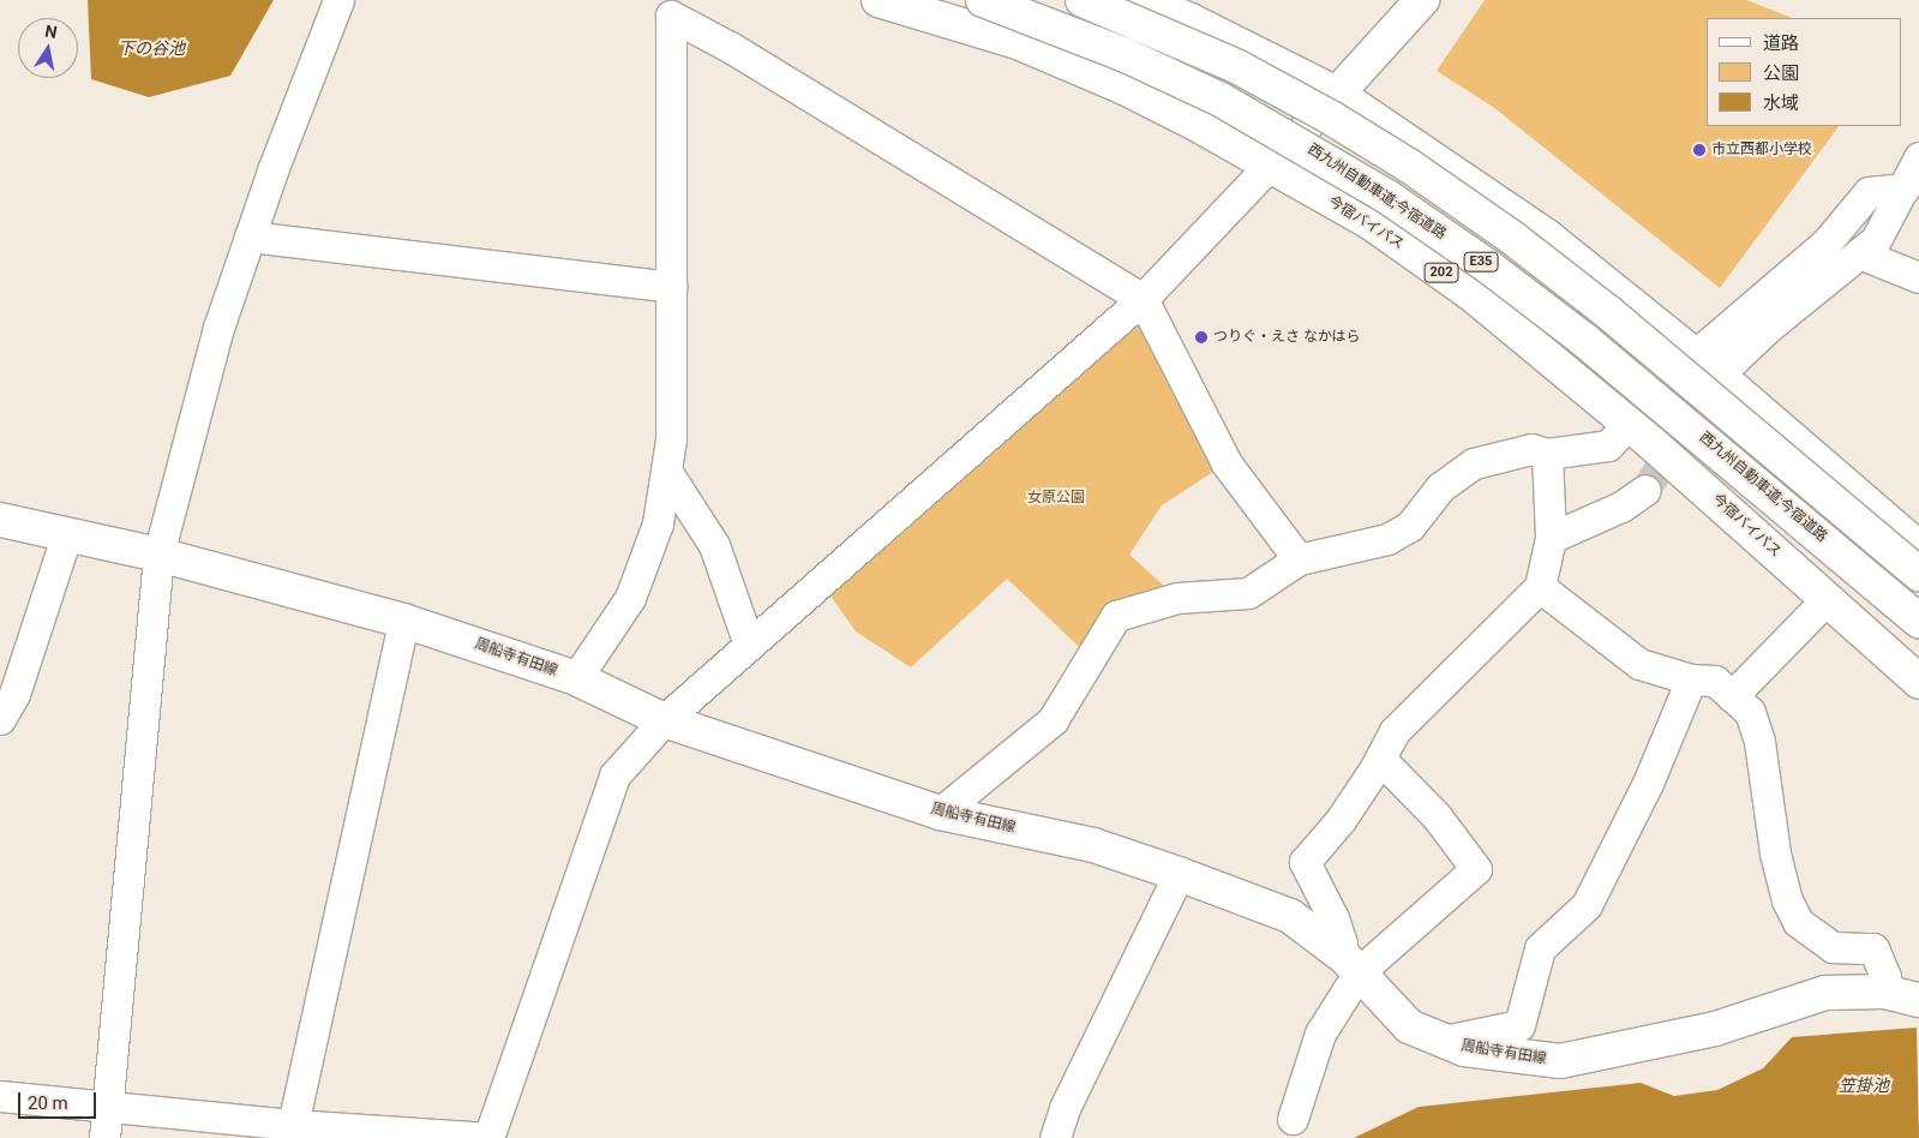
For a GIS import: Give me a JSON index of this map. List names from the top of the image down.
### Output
{
  "streets": {
    "main road": [
      "西九州自動車道;今宿道路",
      "今宿バイパス",
      "E35",
      "202",
      "周船寺有田線"
    ]
  },
  "water": ["下の谷池", "笠掛池"],
  "parks": ["女原公園"],
  "places": ["市立西都小学校", "つりぐ・えさ なかはら"],
  "legend": ["道路", "公園", "水域"],
  "scale_bar": "20 m",
  "north": "top"
}
